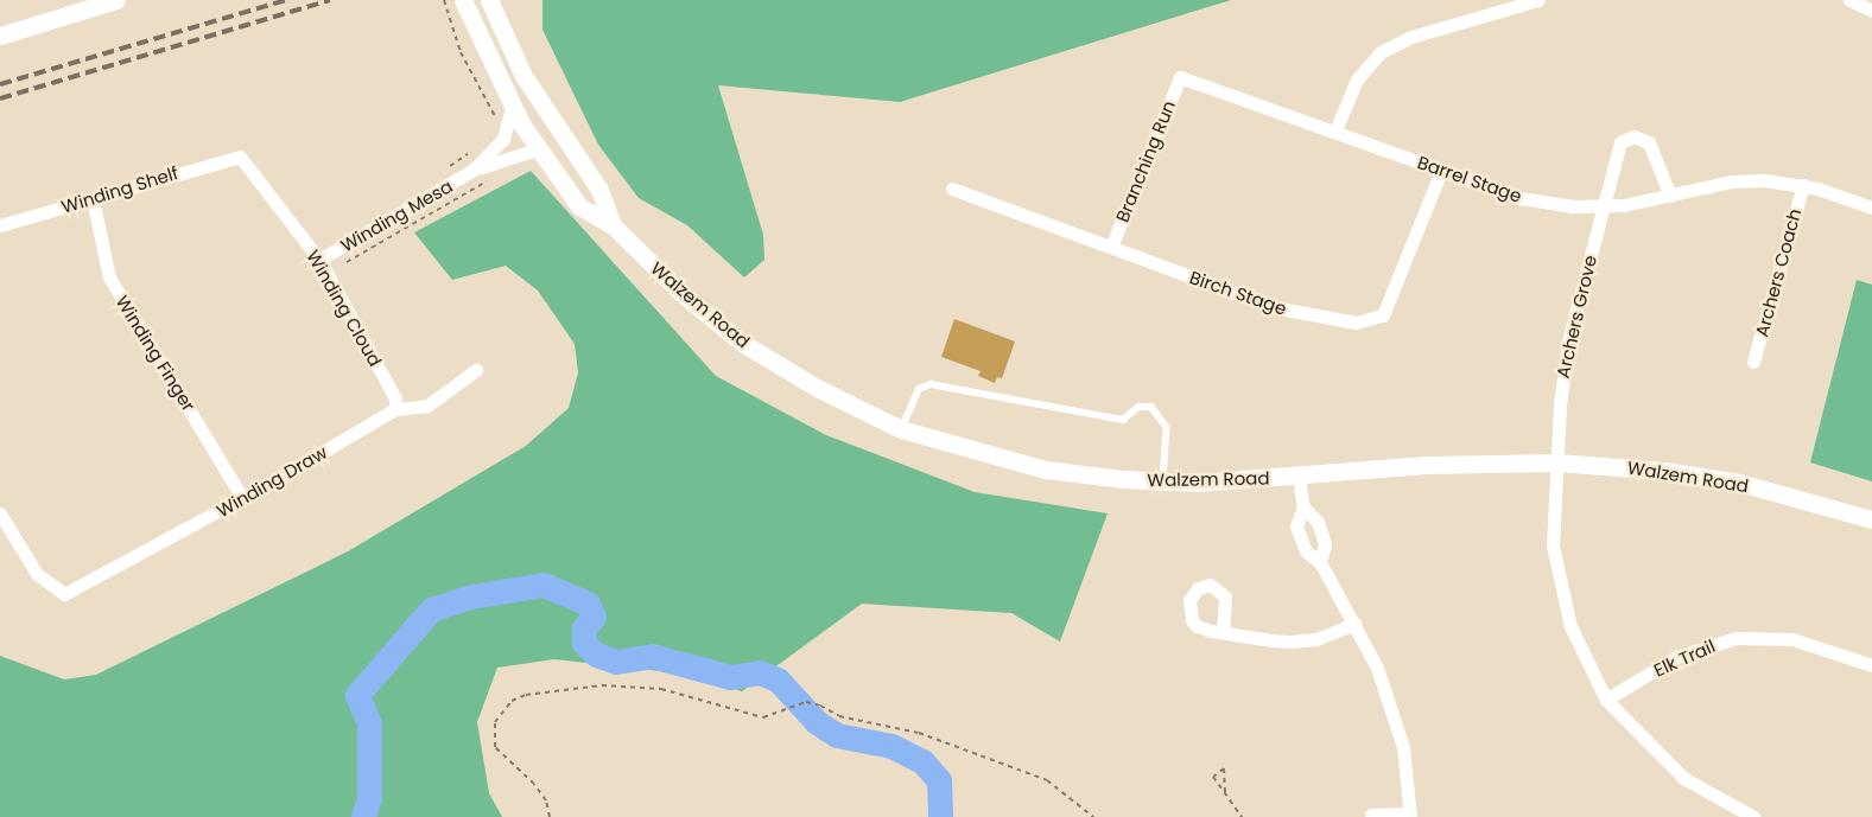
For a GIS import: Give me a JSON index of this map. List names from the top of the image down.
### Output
{
  "streets": {
    "main road": ["Walzem Road"],
    "street": [
      "Branching Run",
      "Barrel Stage",
      "Winding Shelf",
      "Winding Mesa",
      "Archers Coach",
      "Birch Stage",
      "Winding Cloud",
      "Archers Grove",
      "Winding Finger",
      "Winding Draw",
      "Elk Trail"
    ]
  },
  "crossings": [
    ["Branching Run", "Barrel Stage"],
    ["Branching Run", "Birch Stage"],
    ["Barrel Stage", "Archers Coach"],
    ["Barrel Stage", "Birch Stage"],
    ["Barrel Stage", "Archers Grove"],
    ["Winding Shelf", "Winding Cloud"],
    ["Winding Shelf", "Winding Finger"],
    ["Winding Mesa", "Walzem Road"],
    ["Winding Mesa", "Winding Cloud"],
    ["Walzem Road", "Archers Grove"],
    ["Winding Cloud", "Winding Draw"],
    ["Archers Grove", "Elk Trail"],
    ["Winding Finger", "Winding Draw"]
  ]
}
